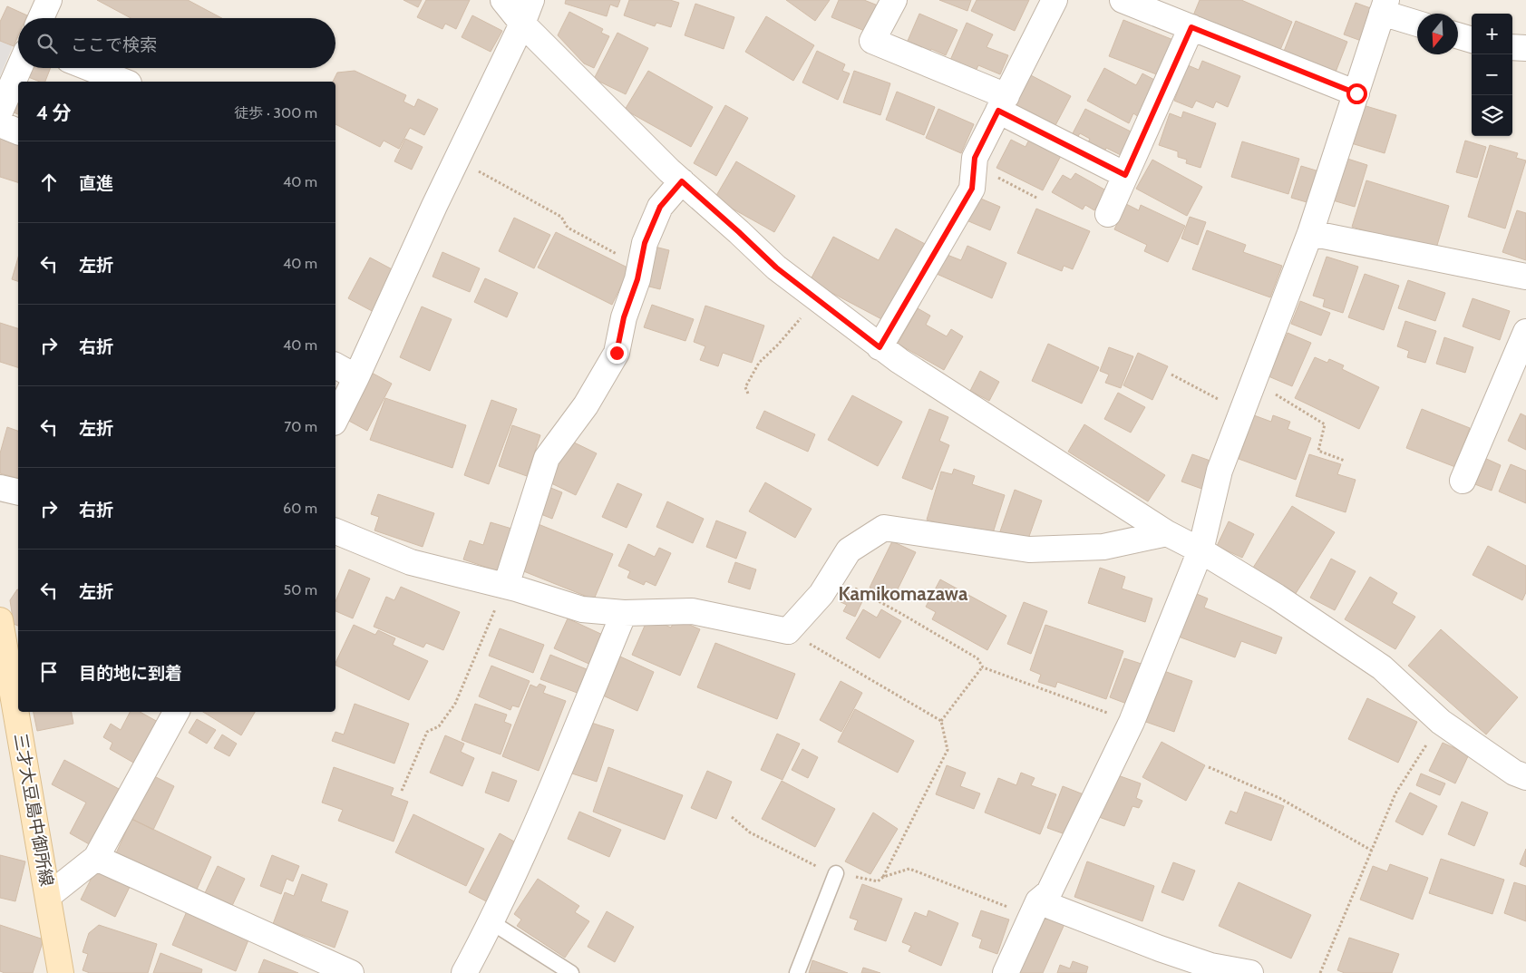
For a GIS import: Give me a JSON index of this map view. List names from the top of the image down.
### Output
{
  "streets": {
    "main road": ["三才大豆島中御所線"]
  },
  "districts": ["Kamikomazawa"],
  "north": "bottom",
  "page": {
    "map_buttons": ["+", "−"],
    "search": "ここで検索",
    "heading": ["4 分", "徒歩 · 300 m"],
    "list": [
      ["直進", "40 m"],
      ["左折", "40 m"],
      ["右折", "40 m"],
      ["左折", "70 m"],
      ["右折", "60 m"],
      ["左折", "50 m"],
      "目的地に到着"
    ]
  }
}
